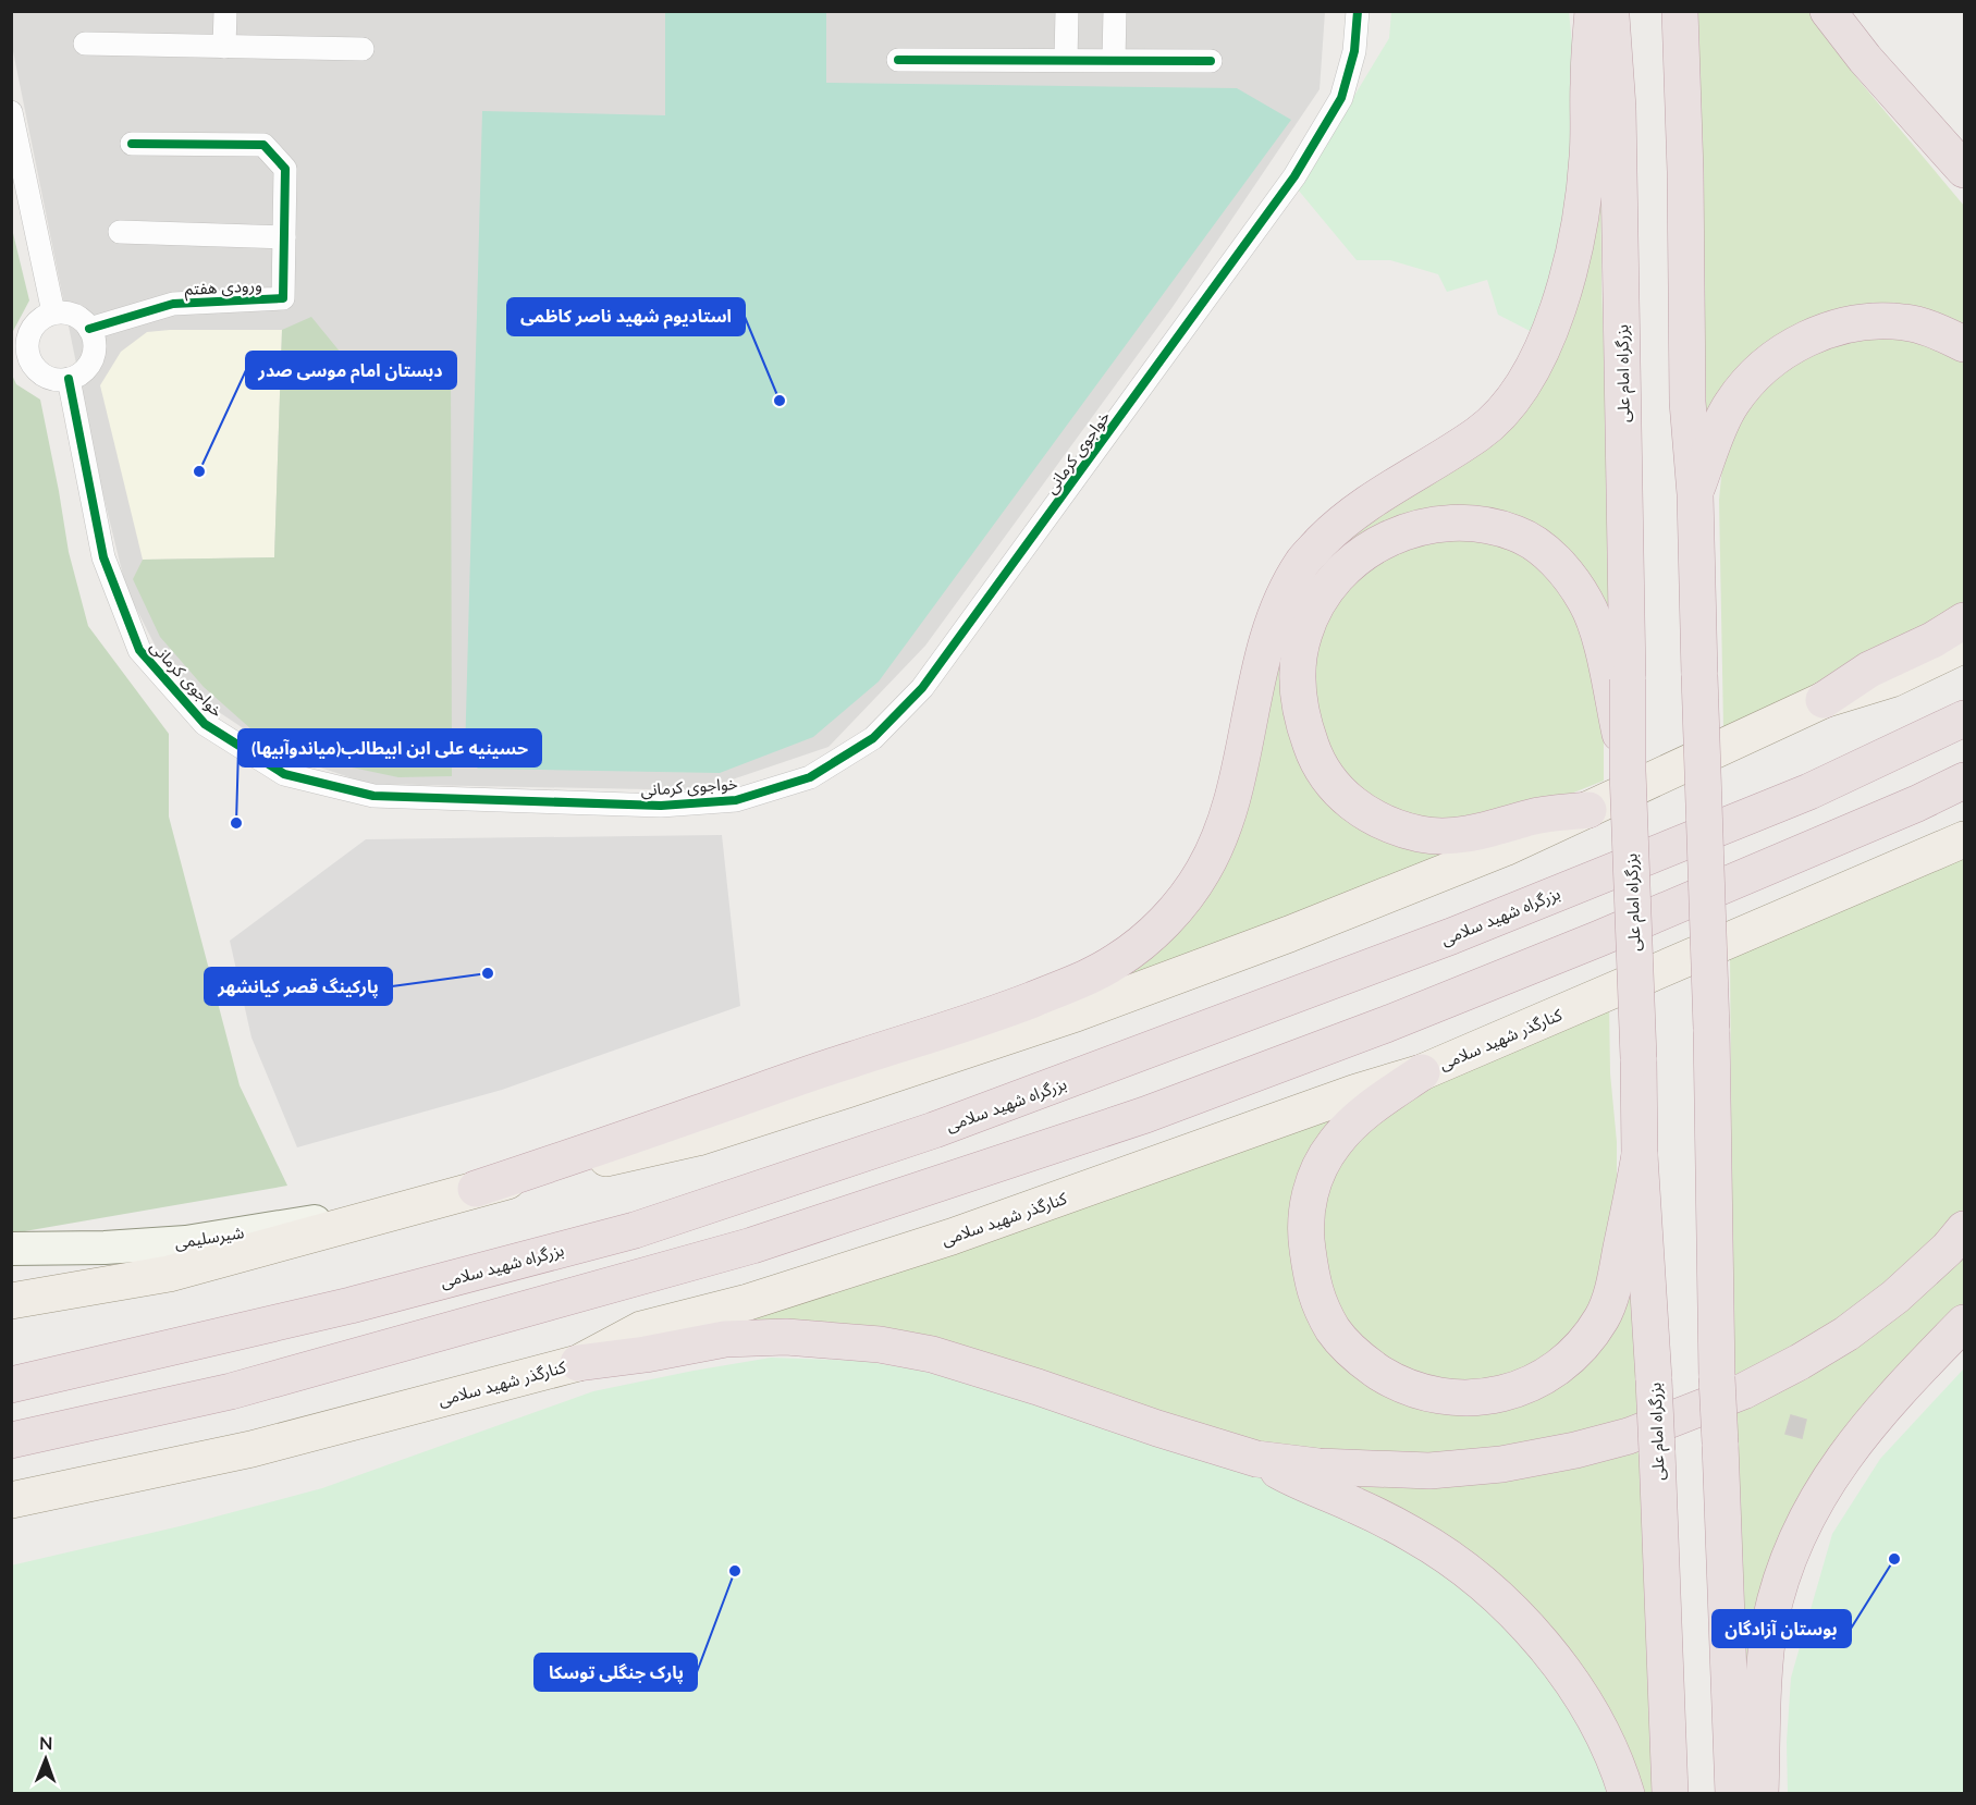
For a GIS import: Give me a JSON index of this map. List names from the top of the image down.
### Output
{
  "streets": {
    "highway": ["بزرگراه امام علی", "بزرگراه شهید سلامی"],
    "main road": ["کنارگذر شهید سلامی", "شیرسلیمی"],
    "street": ["ورودی هفتم", "خواجوی کرمانی"]
  },
  "crossings": [
    ["ورودی هفتم", "خواجوی کرمانی"]
  ],
  "places": [
    "استادیوم شهید ناصر کاظمی",
    "دبستان امام موسی صدر",
    "حسینیه علی ابن ابیطالب(میاندوآبیها)",
    "پارکینگ قصر کیانشهر",
    "بوستان آزادگان",
    "پارک جنگلی توسکا"
  ],
  "north": "top"
}
